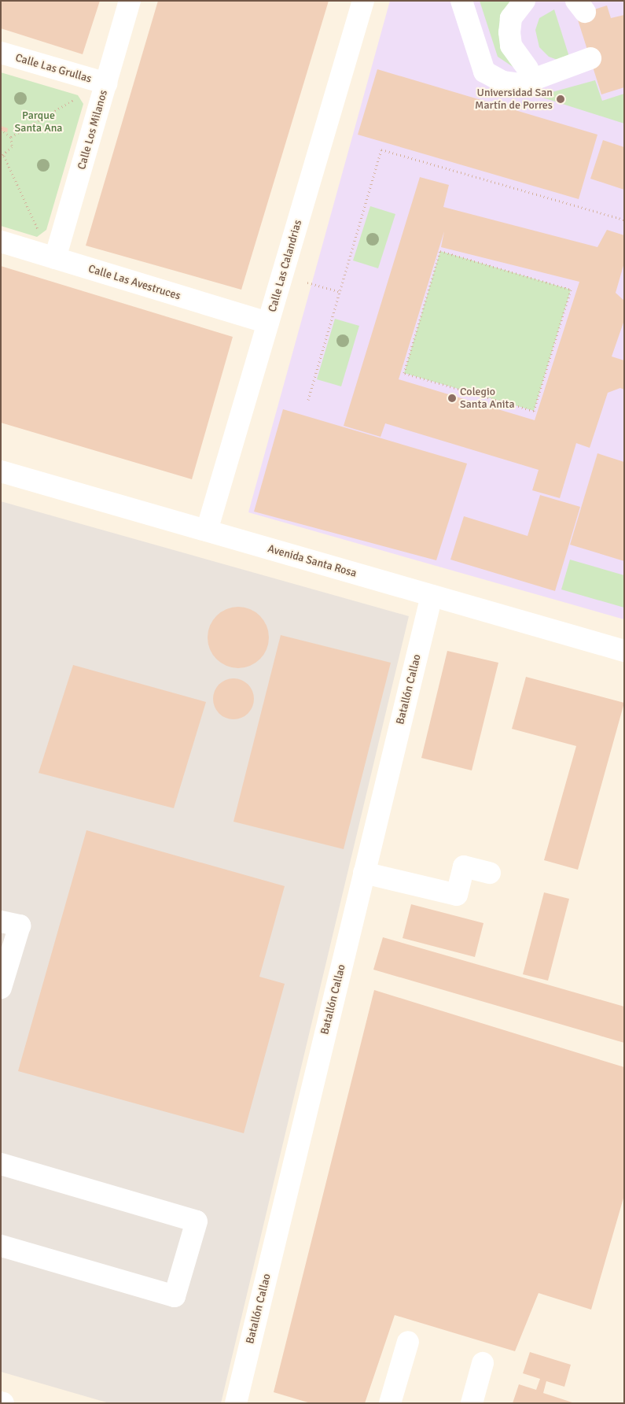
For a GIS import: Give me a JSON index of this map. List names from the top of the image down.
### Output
{
  "streets": {
    "street": [
      "Calle Las Grullas",
      "Calle Los Milanos",
      "Calle Las Calandrias",
      "Calle Las Avestruces",
      "Avenida Santa Rosa",
      "Batallón Callao"
    ]
  },
  "crossings": [
    ["Calle Las Grullas", "Calle Los Milanos"],
    ["Calle Los Milanos", "Calle Las Avestruces"],
    ["Calle Las Calandrias", "Calle Las Avestruces"],
    ["Calle Las Calandrias", "Avenida Santa Rosa"],
    ["Avenida Santa Rosa", "Batallón Callao"]
  ],
  "parks": ["Parque Santa Ana"],
  "places": ["Universidad San Martín de Porres", "Colegio Santa Anita"]
}
